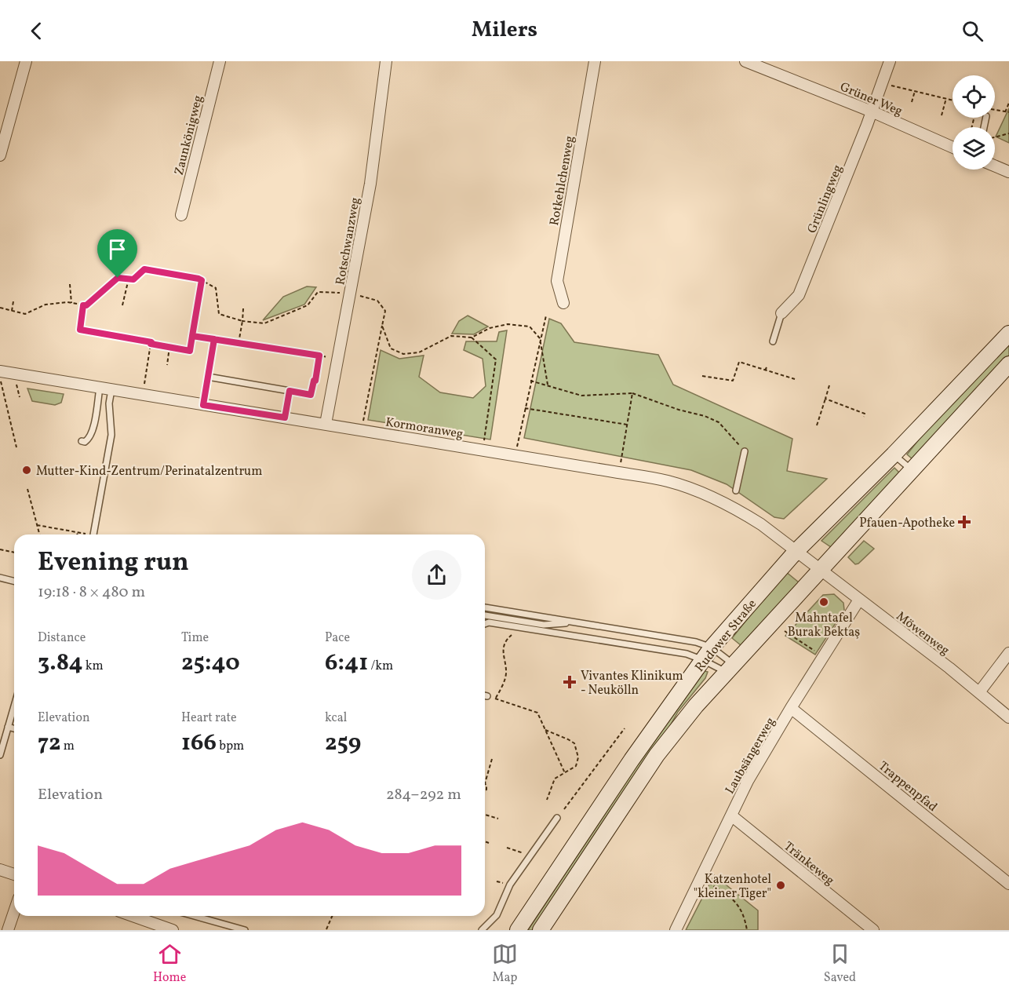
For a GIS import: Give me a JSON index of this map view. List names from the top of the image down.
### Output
{
  "streets": {
    "main road": ["Rudower Straße"],
    "street": [
      "Grüner Weg",
      "Zaunkönigweg",
      "Rotkehlchenweg",
      "Grünlingweg",
      "Rotschwanzweg",
      "Kormoranweg",
      "Möwenweg",
      "Laubsängerweg",
      "Trappenpfad",
      "Tränkeweg"
    ]
  },
  "crossings": [
    ["Grüner Weg", "Grünlingweg"],
    ["Rotschwanzweg", "Kormoranweg"],
    ["Kormoranweg", "Möwenweg"],
    ["Kormoranweg", "Rudower Straße"],
    ["Möwenweg", "Rudower Straße"],
    ["Möwenweg", "Laubsängerweg"],
    ["Laubsängerweg", "Trappenpfad"],
    ["Laubsängerweg", "Tränkeweg"]
  ],
  "places": {
    "other": ["Mutter-Kind-Zentrum/Perinatalzentrum", "Mahntafel Burak Bektaş", "Katzenhotel \"kleiner Tiger\""],
    "health": ["Pfauen-Apotheke", "Vivantes Klinikum - Neukölln"]
  },
  "page": {
    "header": "Milers",
    "heading": ["Evening run", "19:18 · 8 × 480 m"],
    "stats": [
      ["Distance", "3.84 km"],
      ["Time", "25:40"],
      ["Pace", "6:41 /km"],
      ["Elevation", "72 m"],
      ["Heart rate", "166 bpm"],
      ["kcal", "259"]
    ],
    "chart": ["Elevation", "284–292 m"],
    "tabs": ["Home", "Map", "Saved"]
  }
}
